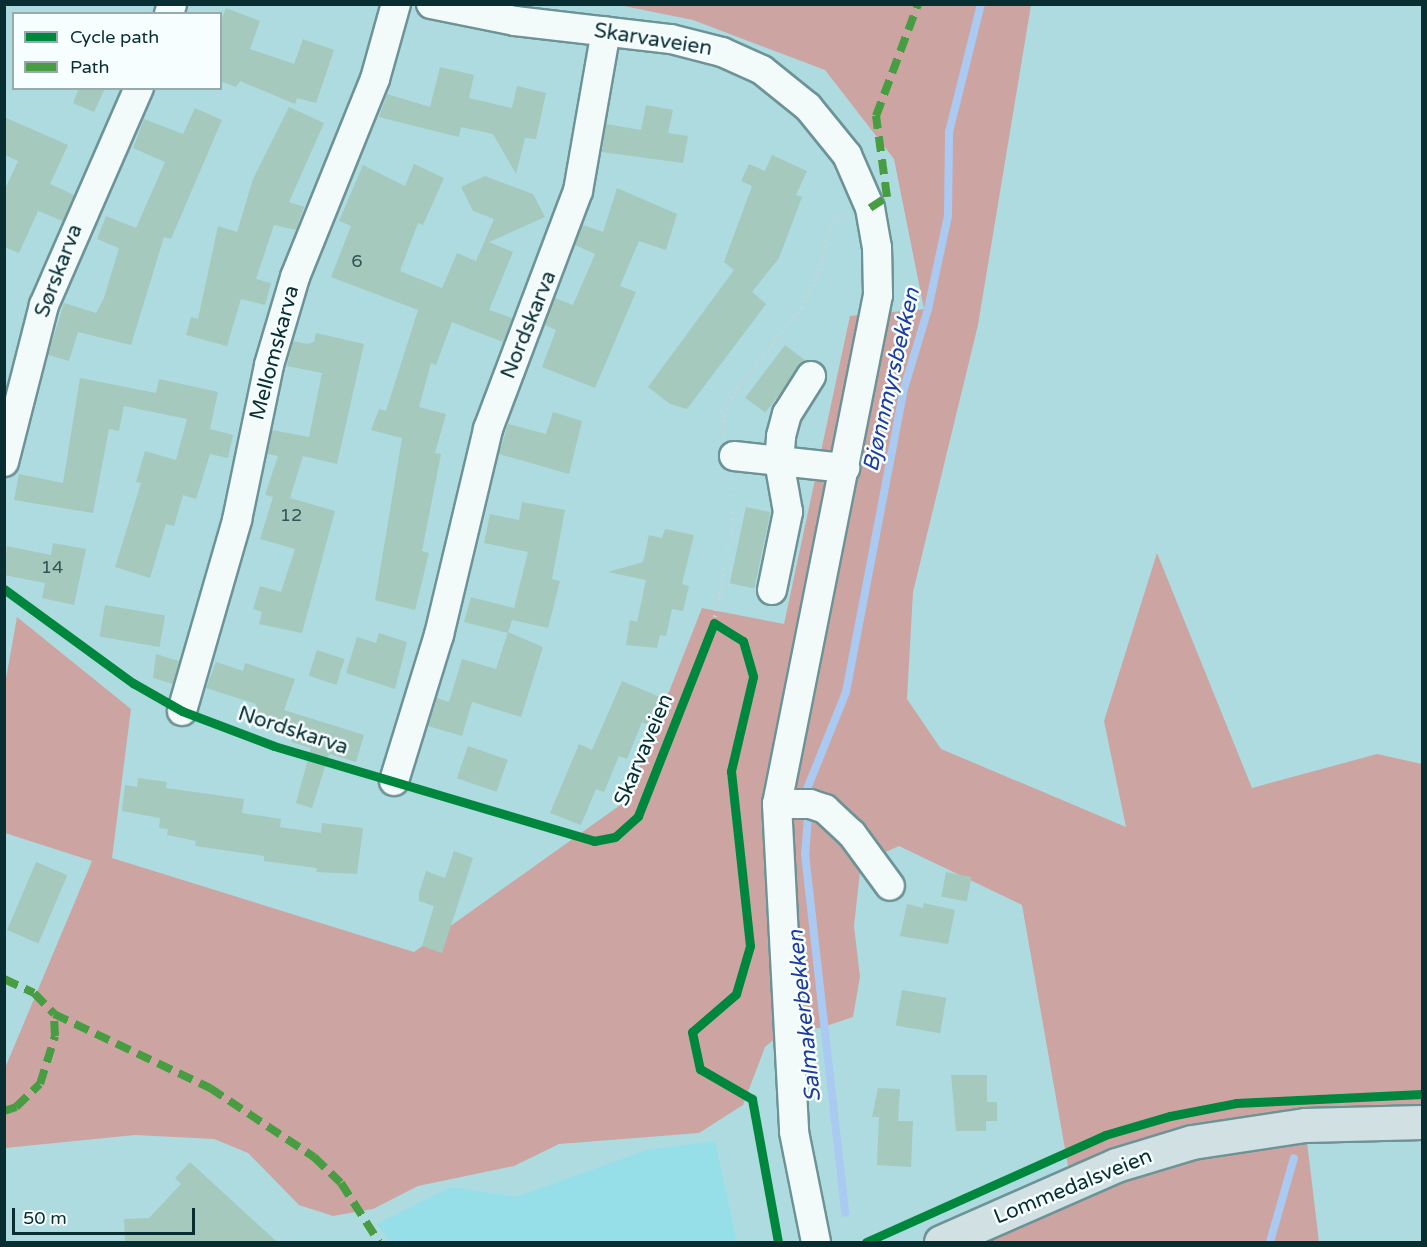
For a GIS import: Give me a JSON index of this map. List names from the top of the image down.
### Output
{
  "streets": {
    "main road": ["Lommedalsveien"],
    "street": [
      "Skarvaveien",
      "Sørskarva",
      "Nordskarva",
      "Mellomskarva"
    ]
  },
  "crossings": [
    ["Skarvaveien", "Nordskarva"]
  ],
  "water": ["Bjønnmyrsbekken", "Salmakerbekken"],
  "house_numbers": ["6", "12", "14"],
  "legend": ["Cycle path", "Path"],
  "scale_bar": "50 m"
}
